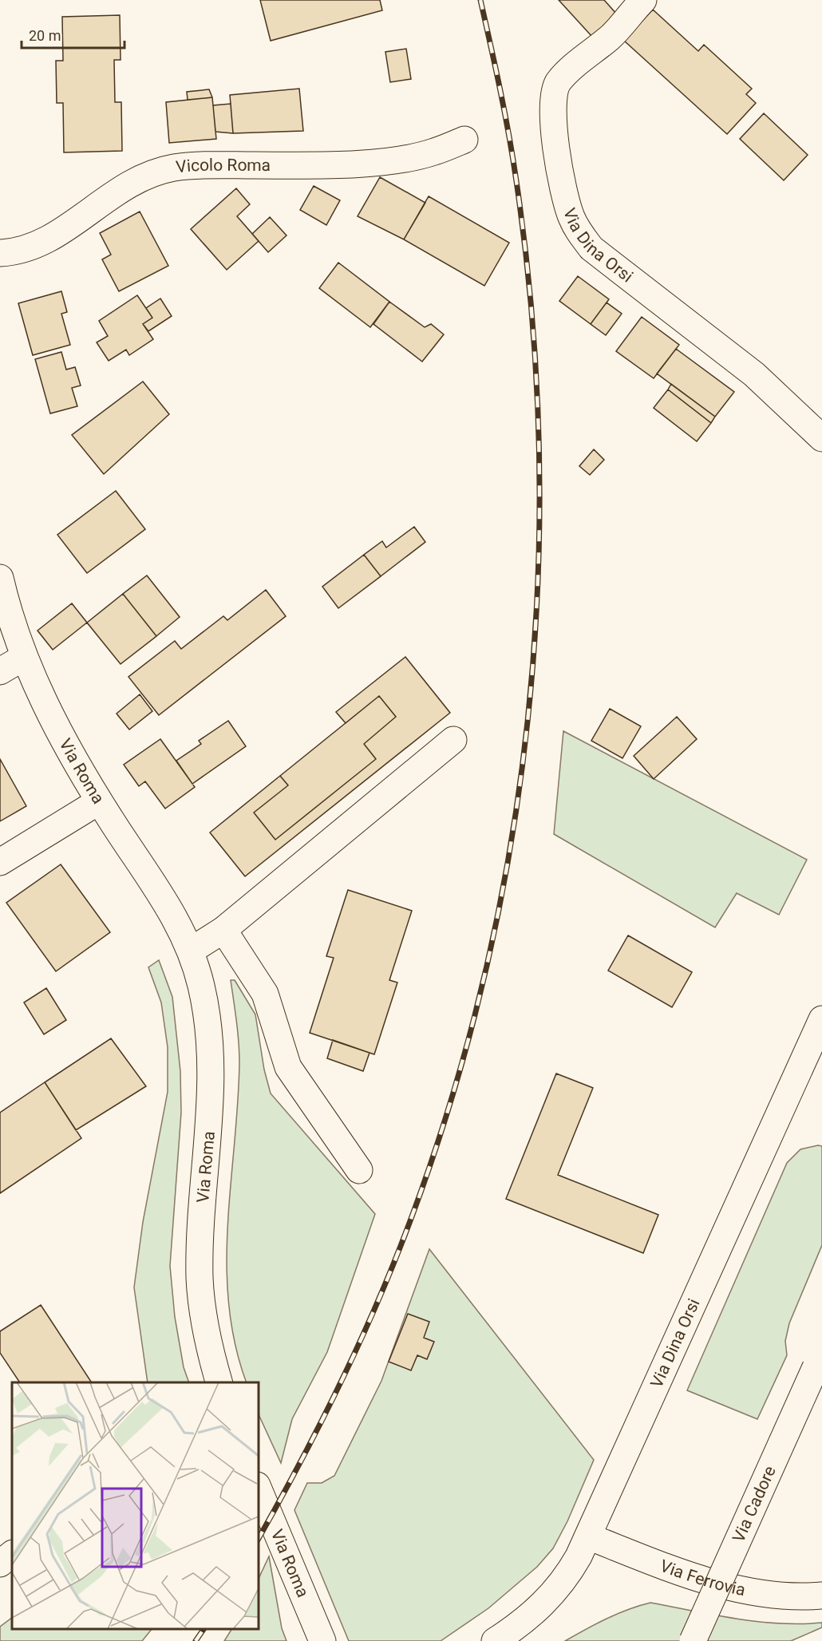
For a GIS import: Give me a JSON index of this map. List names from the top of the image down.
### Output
{
  "streets": {
    "street": [
      "Vicolo Roma",
      "Via Dina Orsi",
      "Via Roma",
      "Via Cadore",
      "Via Ferrovia"
    ]
  },
  "crossings": [
    ["Via Dina Orsi", "Via Ferrovia"]
  ],
  "scale_bar": "20 m"
}
